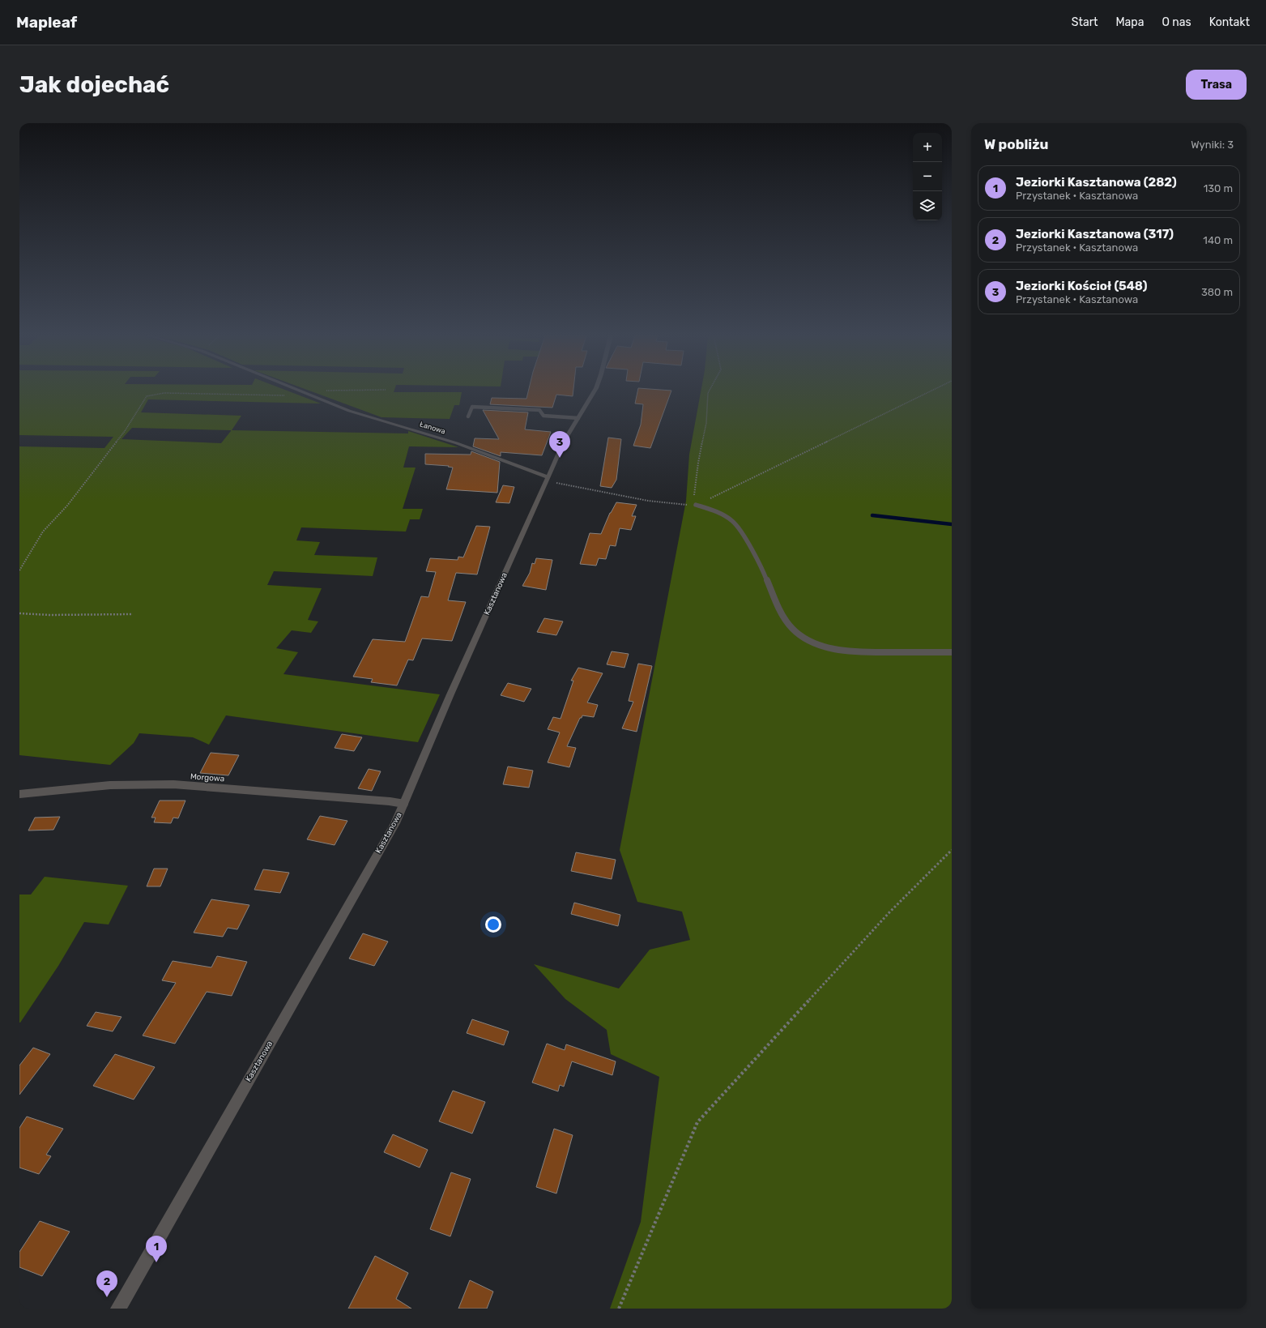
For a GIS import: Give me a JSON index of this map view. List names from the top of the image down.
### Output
{
  "streets": {
    "street": ["Łanowa", "Kasztanowa"],
    "lane": ["Morgowa"]
  },
  "crossings": [
    ["Łanowa", "Kasztanowa"],
    ["Kasztanowa", "Morgowa"]
  ],
  "page": {
    "header": "Mapleaf",
    "nav": [
      "Start",
      "Mapa",
      "O nas",
      "Kontakt"
    ],
    "buttons": "Trasa",
    "title": "Jak dojechać",
    "heading": ["W pobliżu", "Wyniki: 3"],
    "map_buttons": ["+", "−"],
    "list": [
      {
        "mark": "1",
        "name": "Jeziorki Kasztanowa (282)",
        "note": "Przystanek · Kasztanowa",
        "value": "130 m"
      },
      {
        "mark": "2",
        "name": "Jeziorki Kasztanowa (317)",
        "note": "Przystanek · Kasztanowa",
        "value": "140 m"
      },
      {
        "mark": "3",
        "name": "Jeziorki Kościoł (548)",
        "note": "Przystanek · Kasztanowa",
        "value": "380 m"
      }
    ],
    "pins": ["3", "1", "2"]
  }
}
